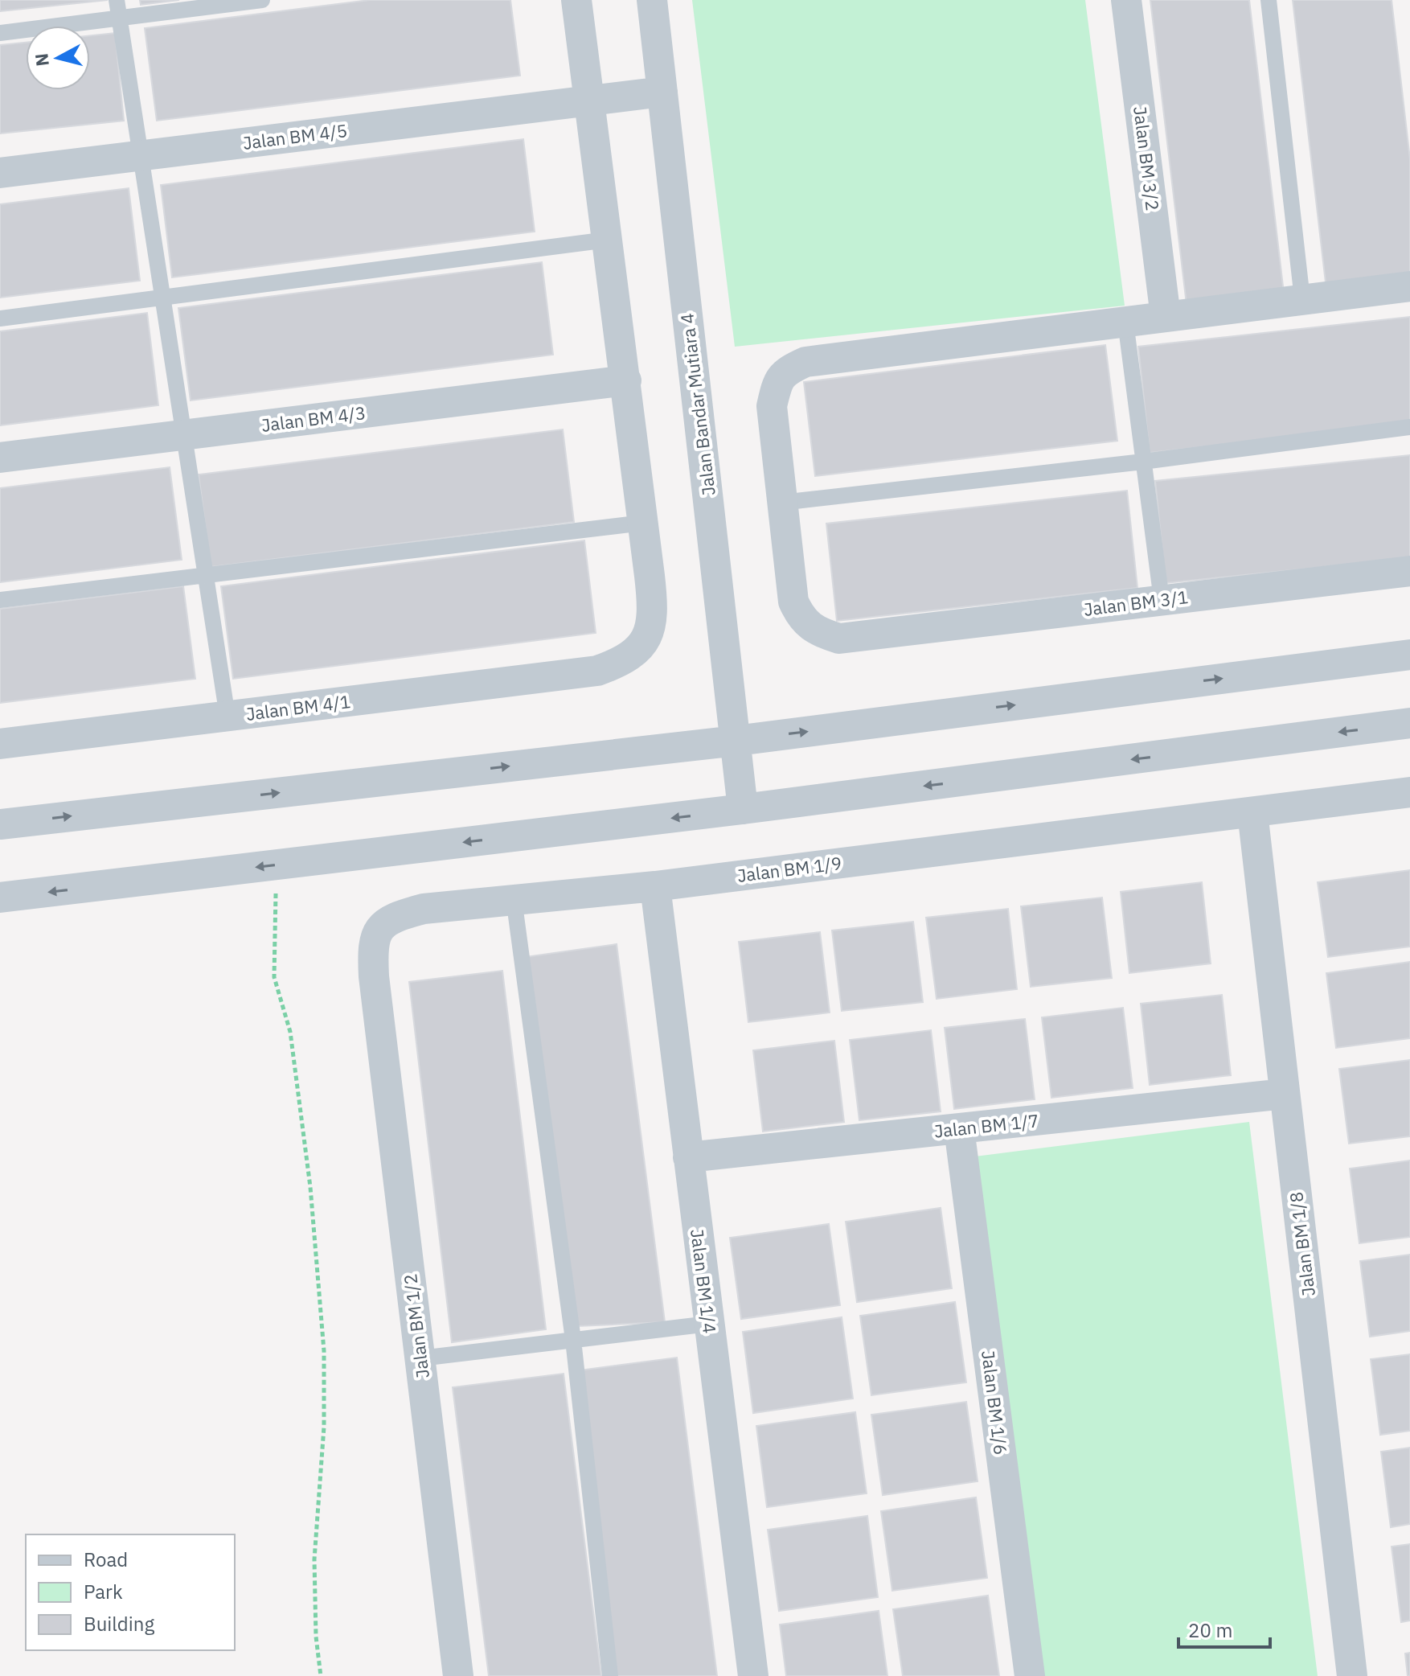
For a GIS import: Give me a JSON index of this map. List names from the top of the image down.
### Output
{
  "streets": {
    "street": [
      "Jalan BM 4/5",
      "Jalan BM 3/2",
      "Jalan Bandar Mutiara 4",
      "Jalan BM 4/3",
      "Jalan BM 3/1",
      "Jalan BM 4/1",
      "Jalan BM 1/9",
      "Jalan BM 1/7",
      "Jalan BM 1/8",
      "Jalan BM 1/4",
      "Jalan BM 1/2",
      "Jalan BM 1/6"
    ]
  },
  "crossings": [
    ["Jalan BM 4/5", "Jalan Bandar Mutiara 4"],
    ["Jalan BM 4/5", "Jalan BM 4/1"],
    ["Jalan BM 4/3", "Jalan BM 4/1"],
    ["Jalan BM 1/9", "Jalan BM 1/8"],
    ["Jalan BM 1/9", "Jalan BM 1/4"],
    ["Jalan BM 1/9", "Jalan BM 1/2"],
    ["Jalan BM 1/7", "Jalan BM 1/8"],
    ["Jalan BM 1/7", "Jalan BM 1/4"],
    ["Jalan BM 1/7", "Jalan BM 1/6"]
  ],
  "legend": ["Road", "Park", "Building"],
  "scale_bar": "20 m",
  "north": "left"
}
